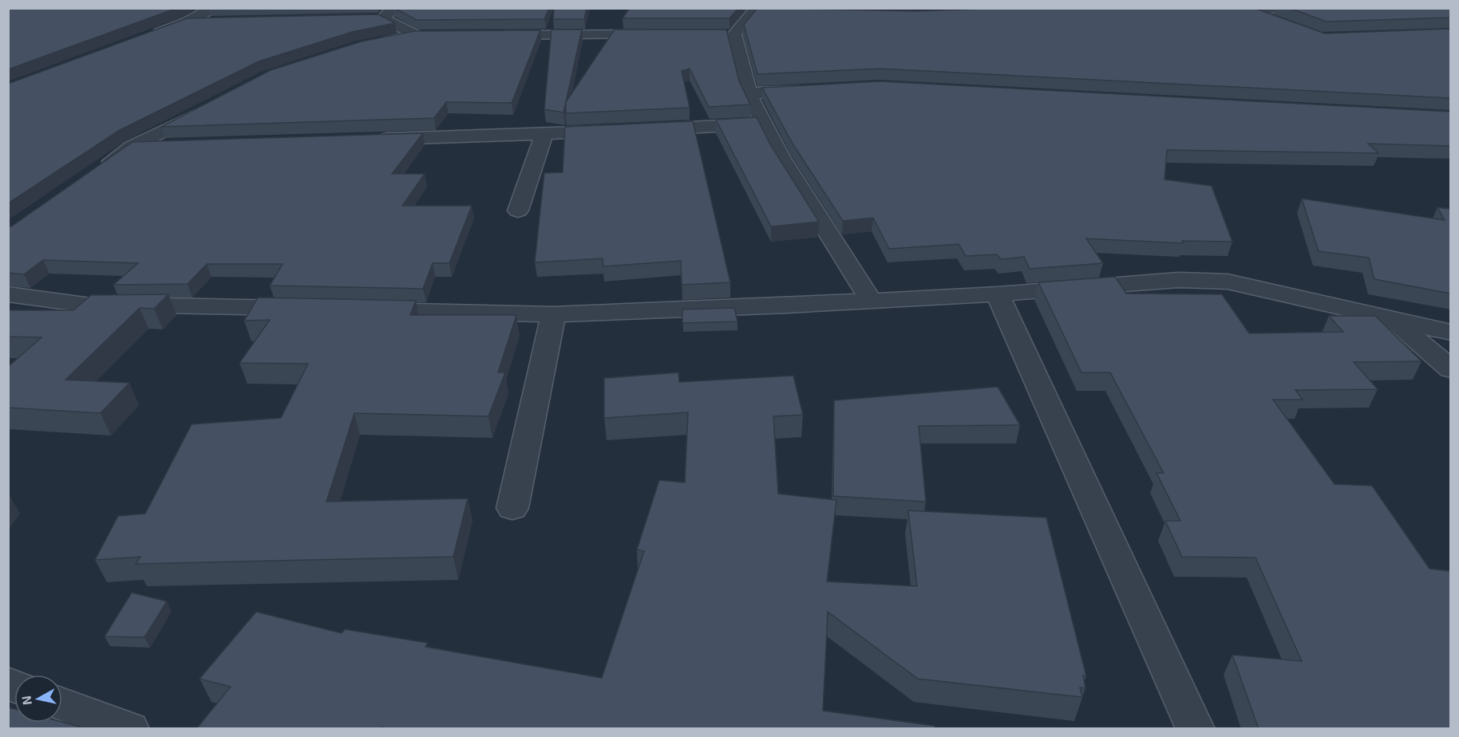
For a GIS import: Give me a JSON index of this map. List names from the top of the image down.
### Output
{
  "north": "left"
}
